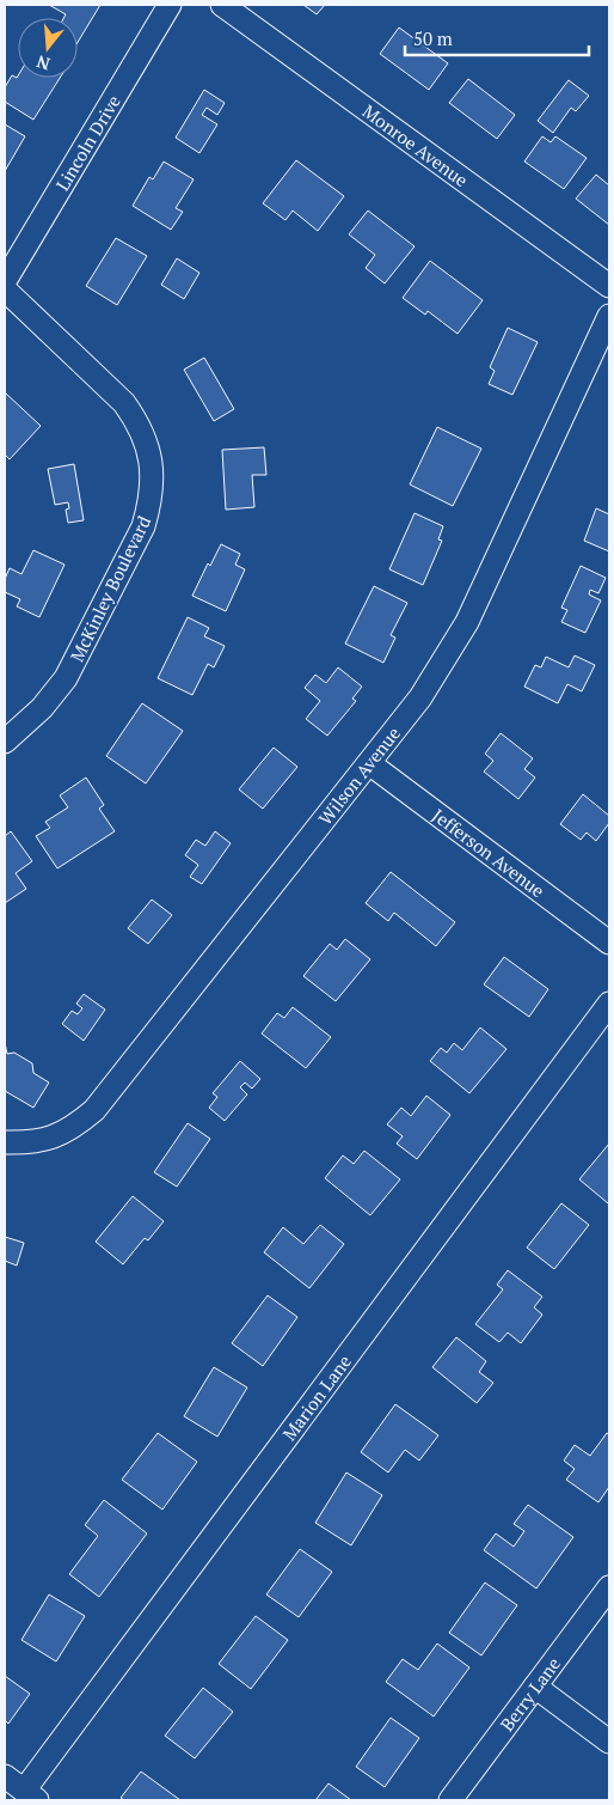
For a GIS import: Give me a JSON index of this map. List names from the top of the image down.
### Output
{
  "streets": {
    "street": [
      "Lincoln Drive",
      "Monroe Avenue",
      "McKinley Boulevard",
      "Wilson Avenue",
      "Jefferson Avenue",
      "Marion Lane",
      "Berry Lane"
    ]
  },
  "crossings": [
    ["Wilson Avenue", "Jefferson Avenue"]
  ],
  "scale_bar": "50 m",
  "north": "bottom"
}
